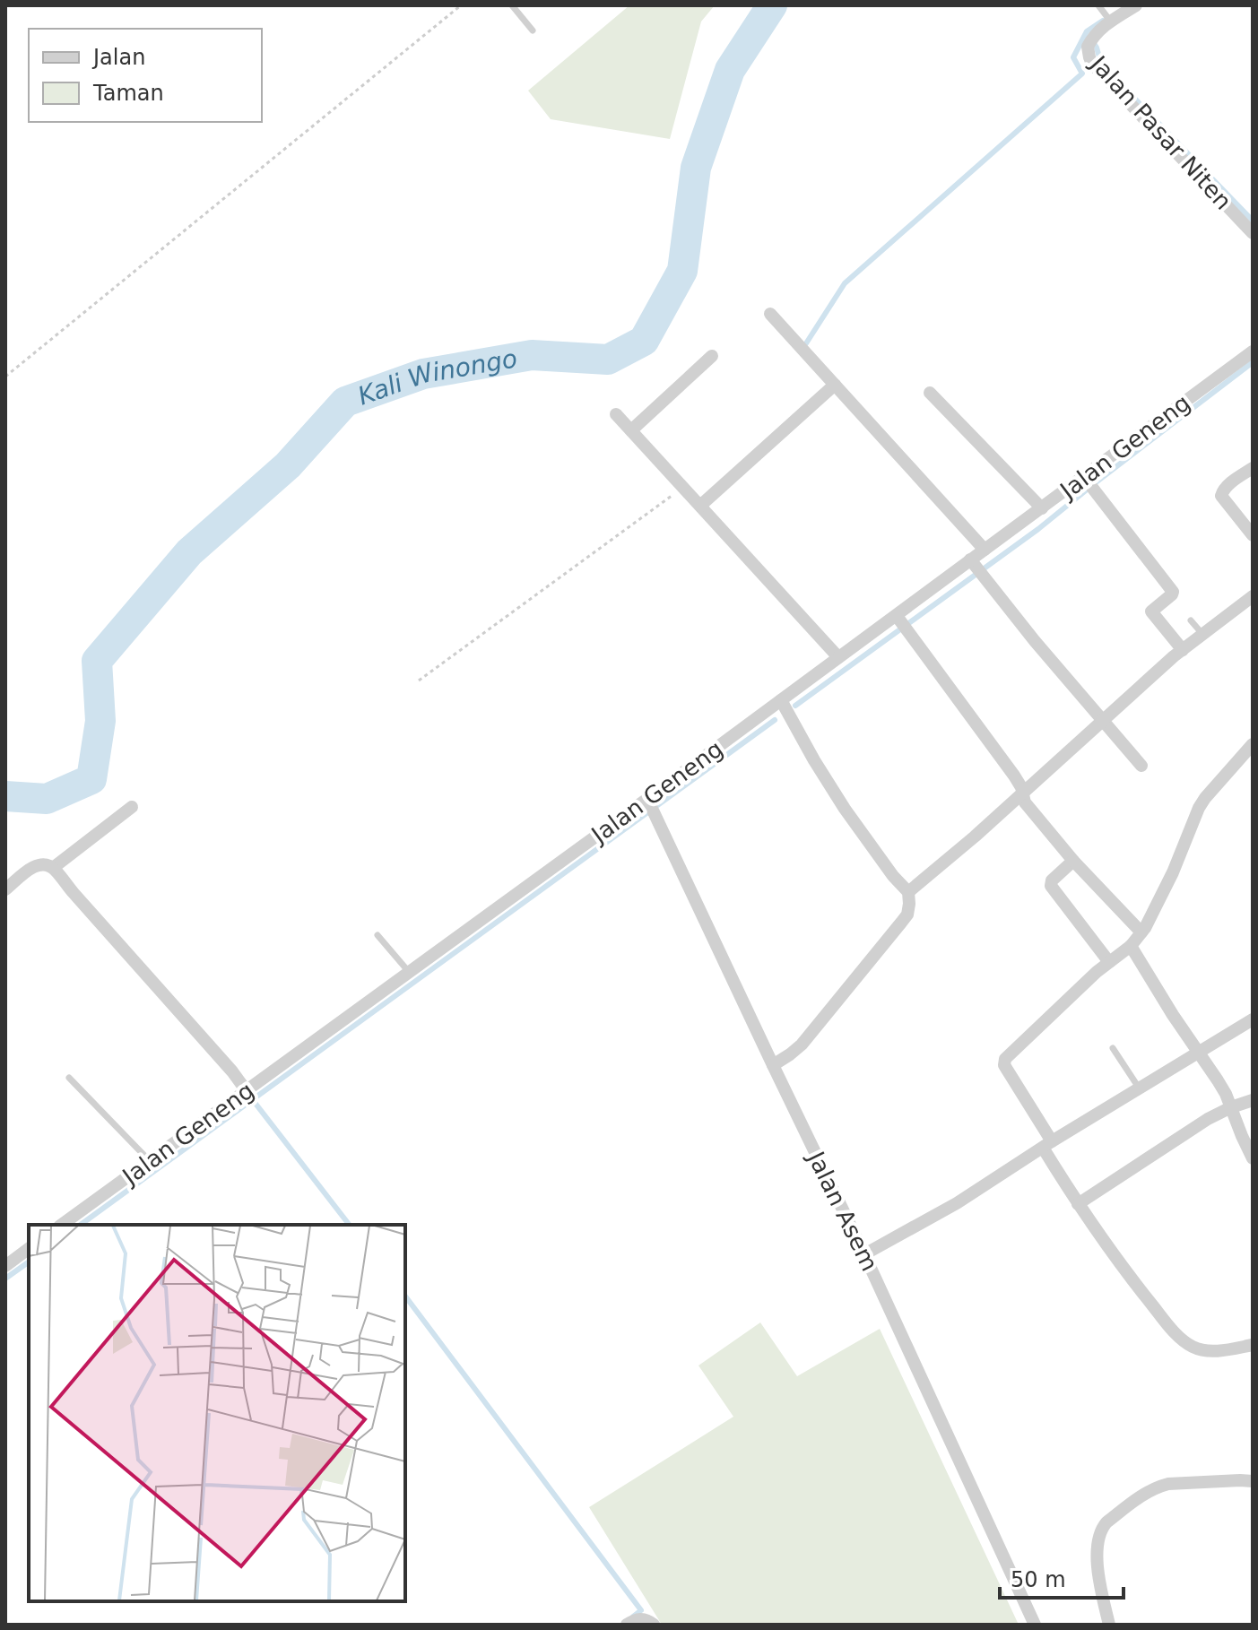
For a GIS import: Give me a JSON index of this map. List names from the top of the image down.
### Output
{
  "streets": {
    "street": ["Jalan Pasar Niten", "Jalan Geneng", "Jalan Asem"]
  },
  "crossings": [
    ["Jalan Geneng", "Jalan Asem"]
  ],
  "water": ["Kali Winongo"],
  "legend": ["Jalan", "Taman"],
  "scale_bar": "50 m"
}
